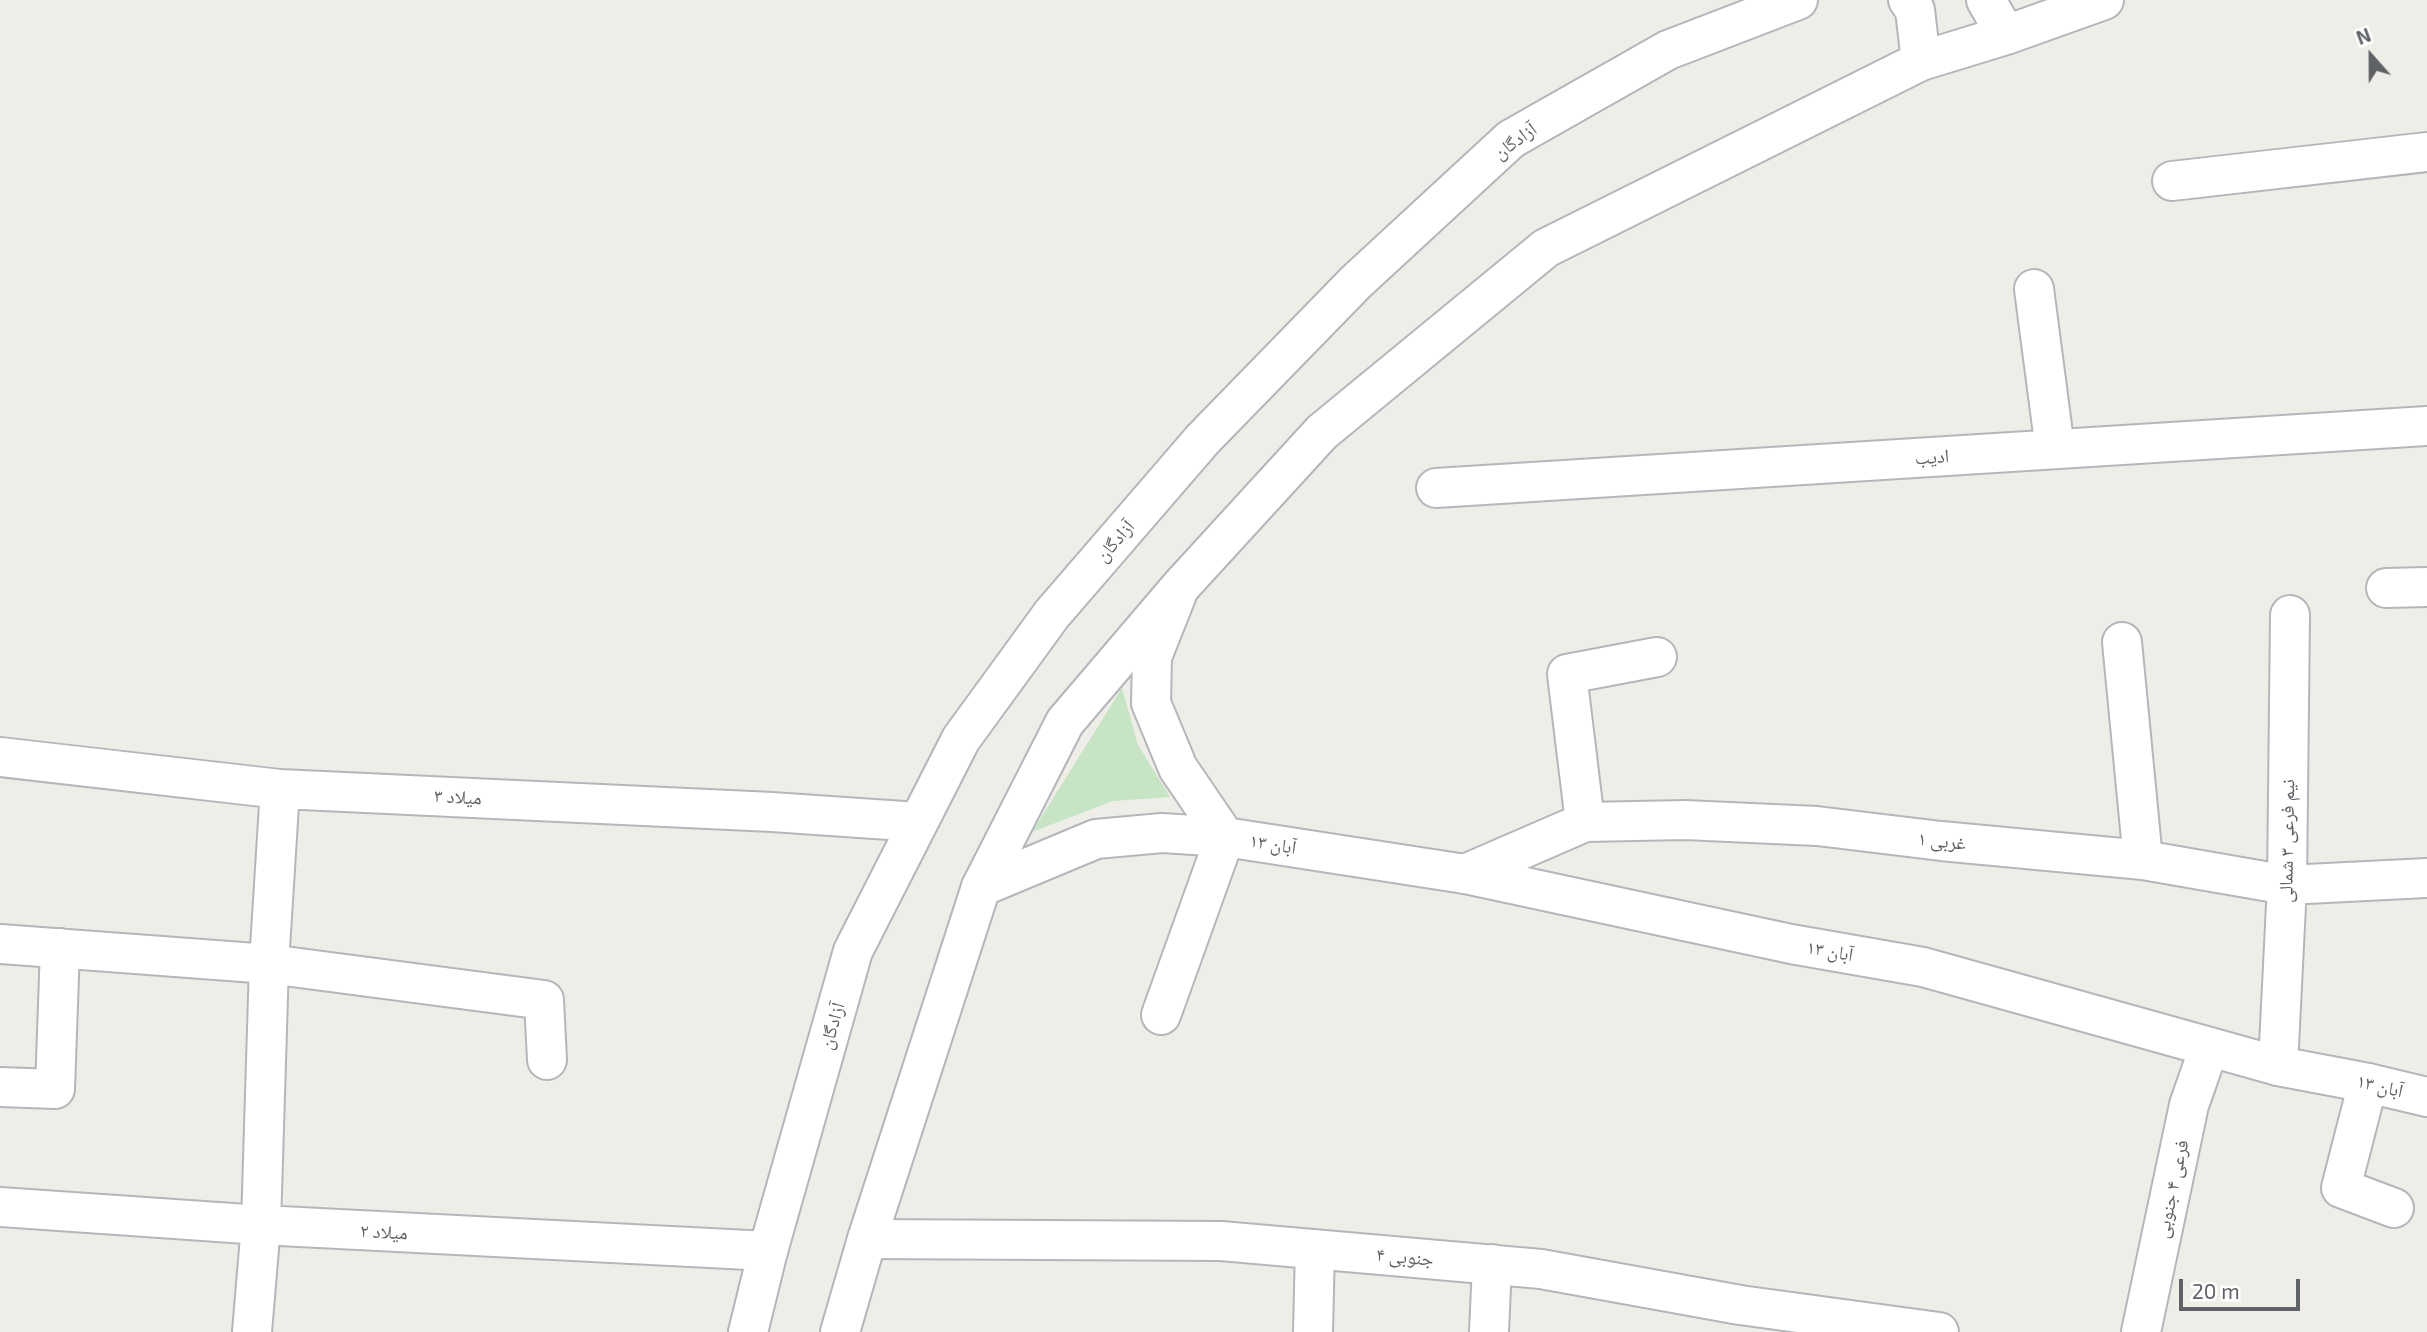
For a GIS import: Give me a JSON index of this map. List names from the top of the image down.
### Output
{
  "streets": {
    "street": [
      "آزادگان",
      "اديب",
      "میلاد ۳",
      "۱ غربی",
      "نیم فرعی ۳ شمالی",
      "۱۳ آبان",
      "فرعی ۴ جنوبی",
      "میلاد ۲",
      "۴ جنوبی"
    ]
  },
  "crossings": [
    ["آزادگان", "میلاد ۳"],
    ["آزادگان", "میلاد ۲"],
    ["۱ غربی", "نیم فرعی ۳ شمالی"],
    ["۱ غربی", "۱۳ آبان"],
    ["نیم فرعی ۳ شمالی", "۱۳ آبان"],
    ["۱۳ آبان", "فرعی ۴ جنوبی"]
  ],
  "scale_bar": "20 m",
  "north": "top"
}
